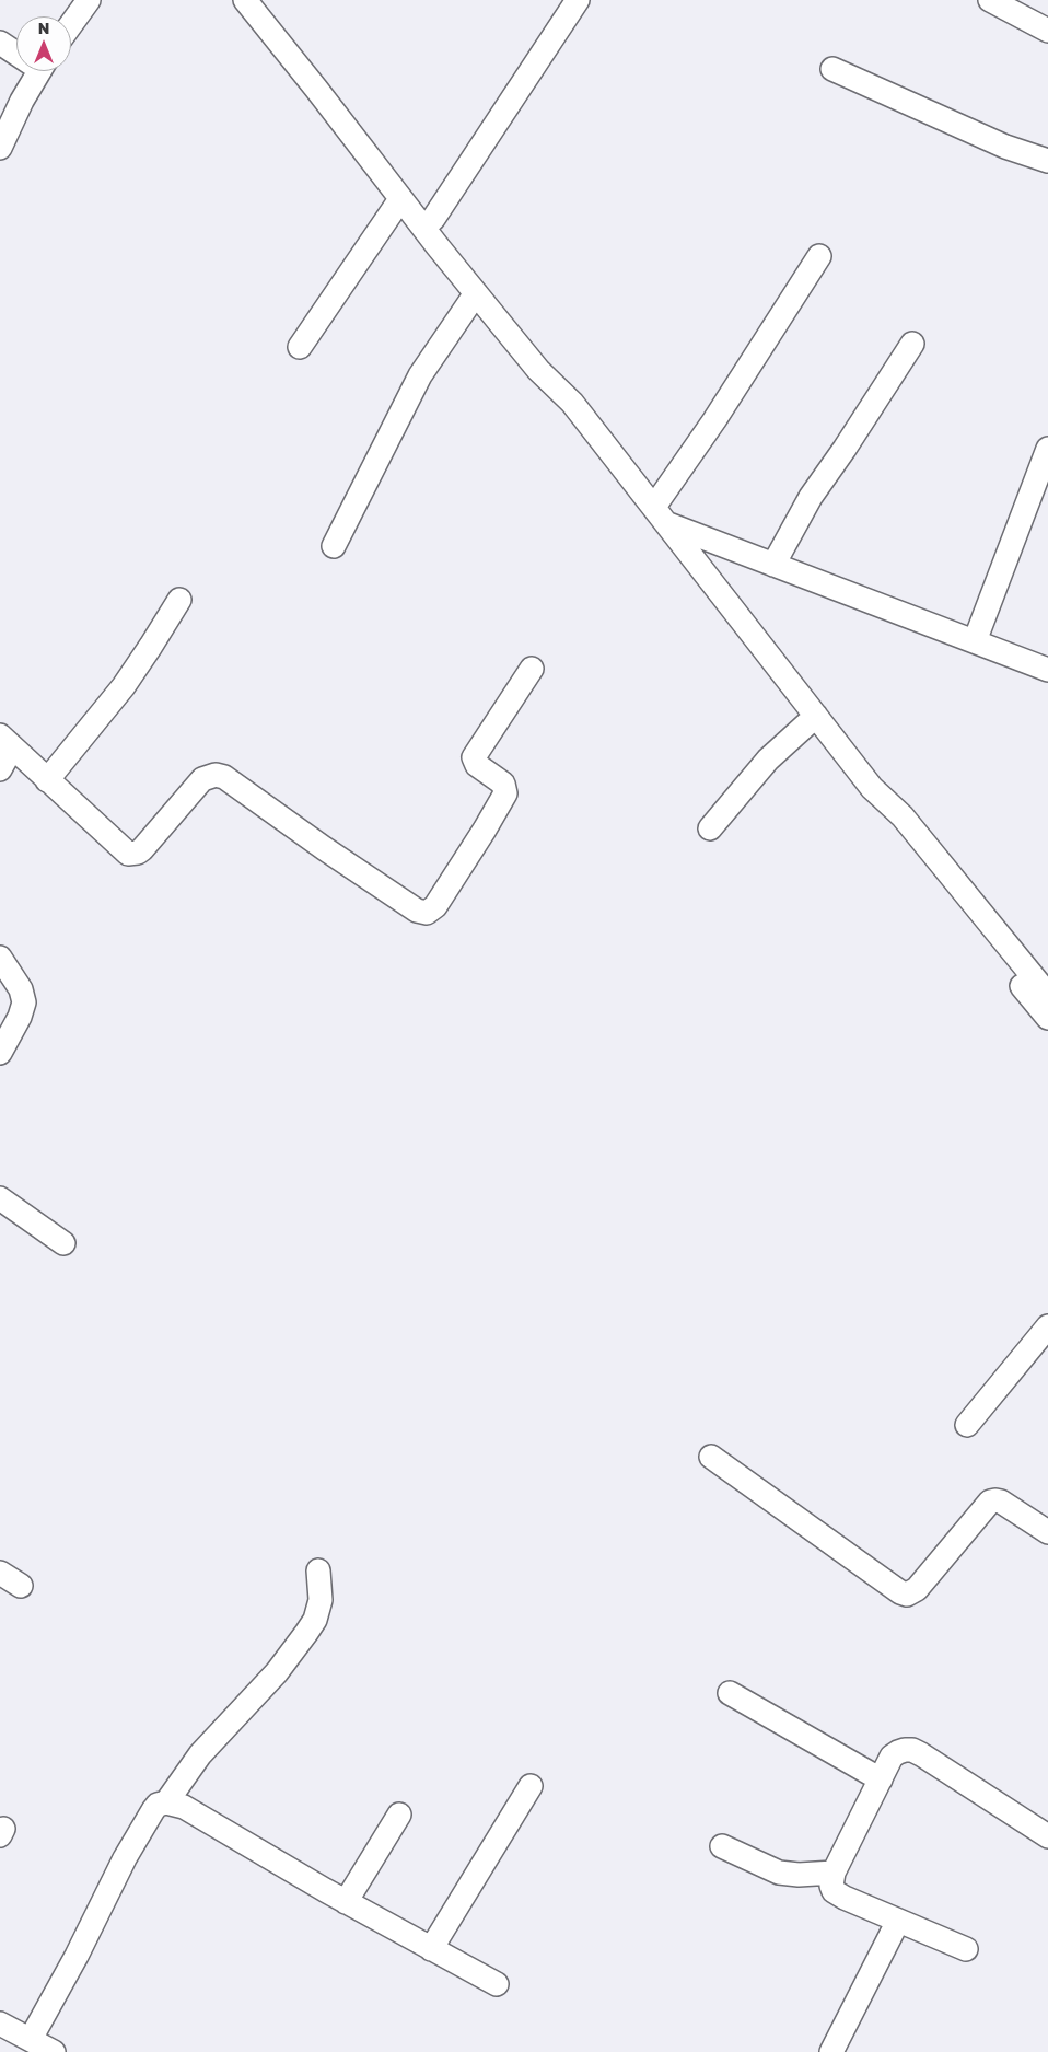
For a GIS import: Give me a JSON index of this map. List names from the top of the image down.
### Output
{
  "north": "top"
}
